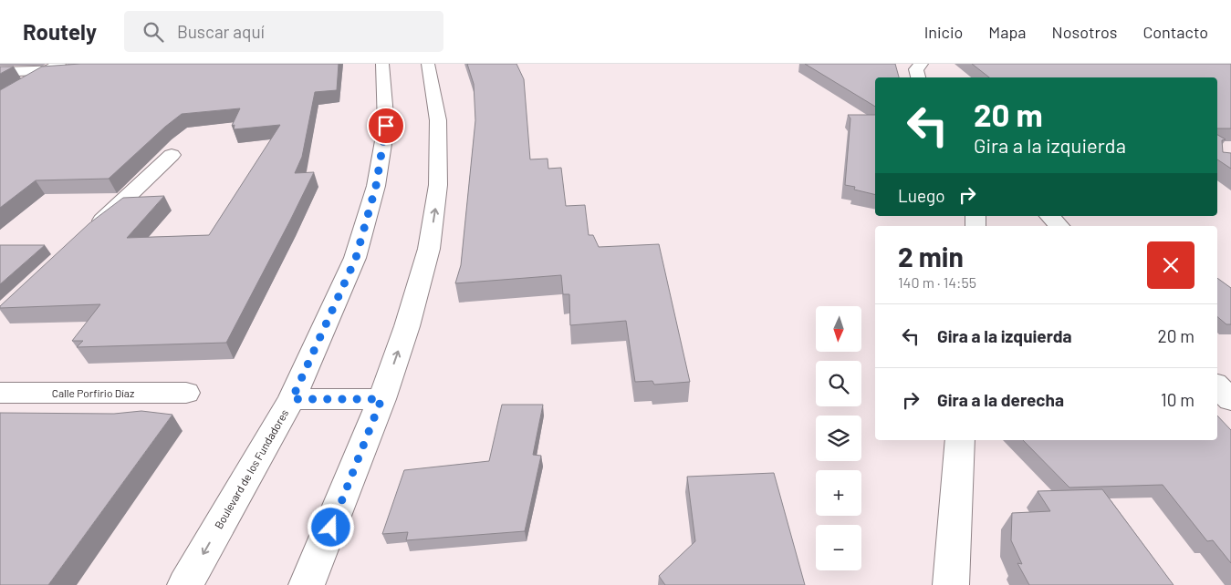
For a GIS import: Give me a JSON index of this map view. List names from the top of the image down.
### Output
{
  "streets": {
    "main road": ["Calle Porfirio Díaz", "Boulevard de los Fundadores"]
  },
  "north": "bottom",
  "page": {
    "header": "Routely",
    "search": "Buscar aquí",
    "nav": [
      "Inicio",
      "Mapa",
      "Nosotros",
      "Contacto"
    ],
    "turn": ["20 m", "Gira a la izquierda"],
    "then": "Luego",
    "heading": ["2 min", "140 m · 14:55"],
    "list": [
      {
        "name": "Gira a la izquierda",
        "value": "20 m"
      },
      {
        "name": "Gira a la derecha",
        "value": "10 m"
      }
    ],
    "map_buttons": ["+", "−"]
  }
}
